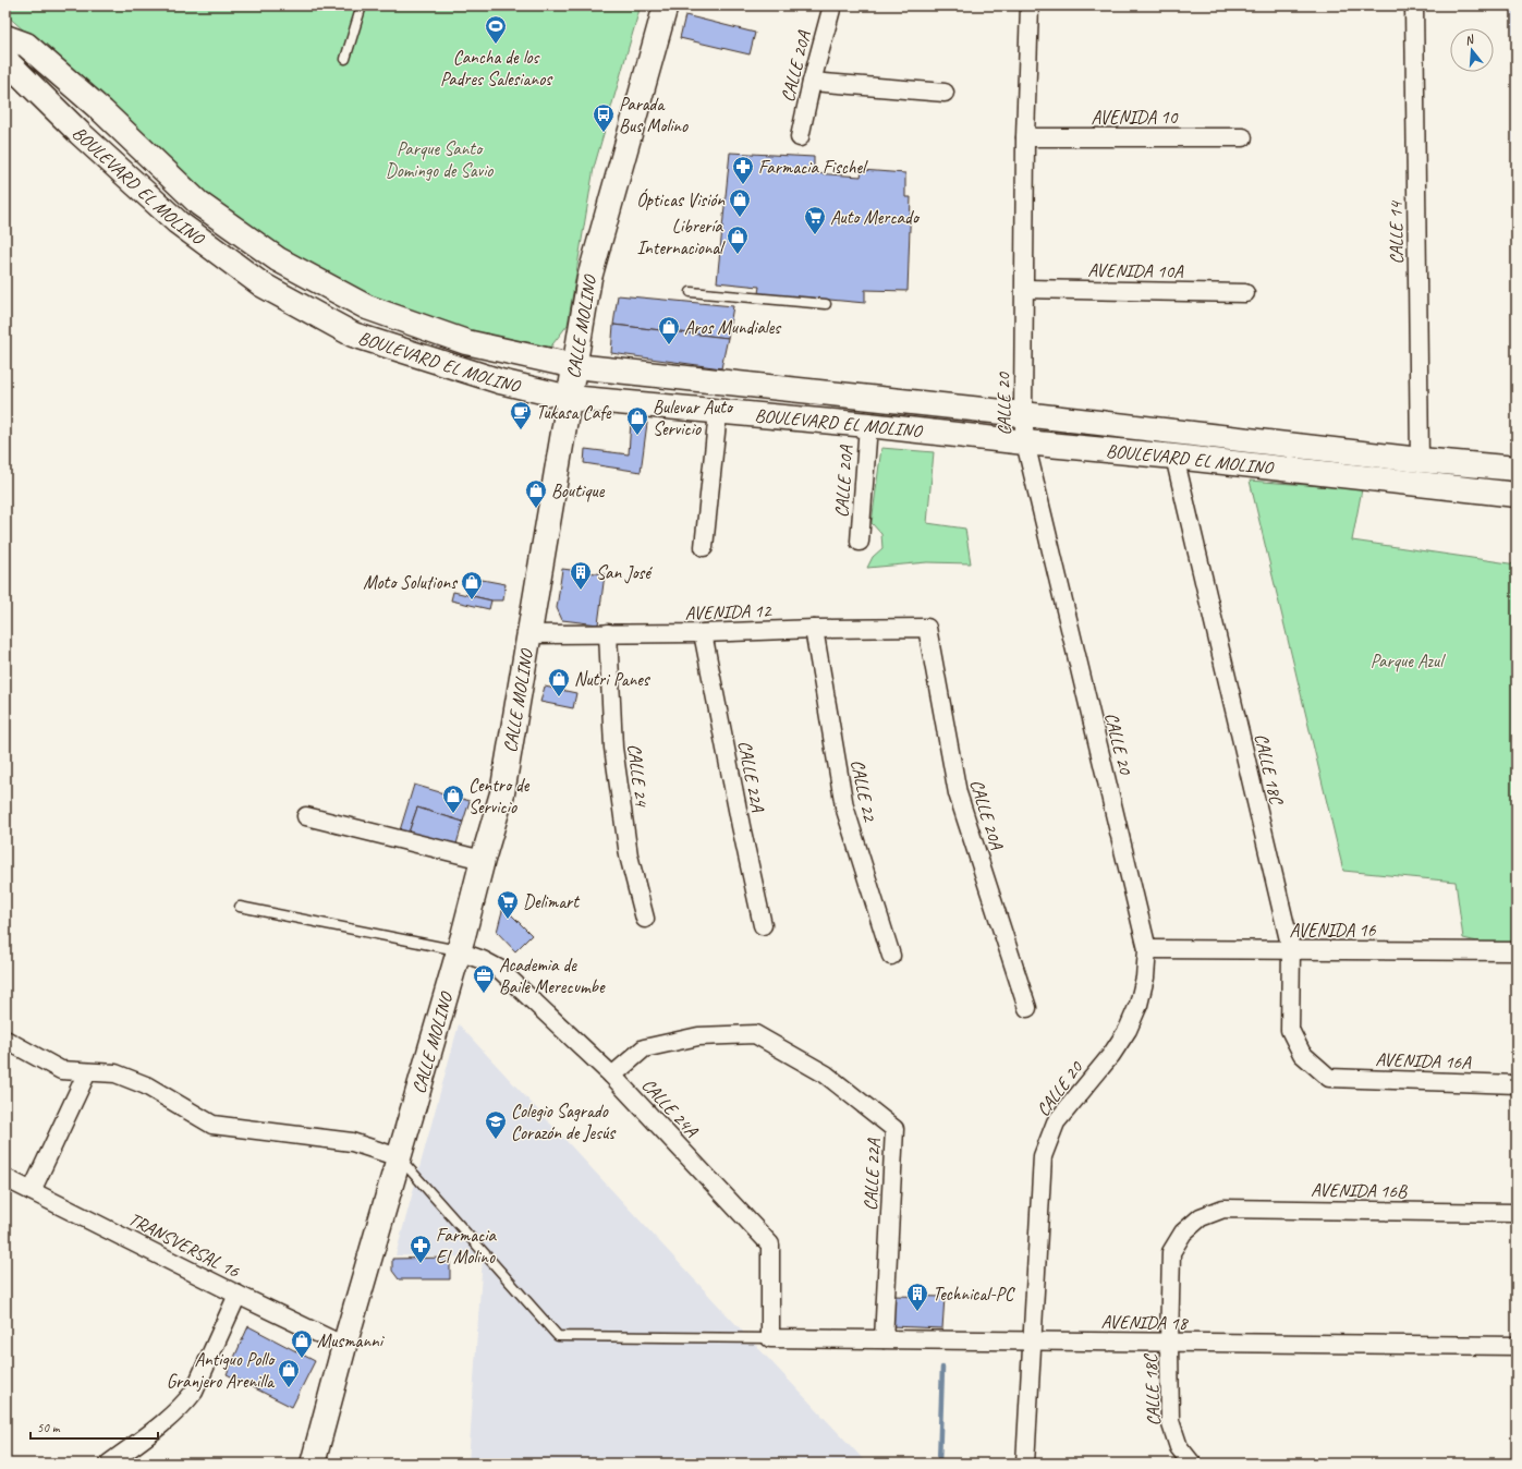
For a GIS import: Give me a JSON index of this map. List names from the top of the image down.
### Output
{
  "streets": {
    "street": [
      "CALLE 20A",
      "AVENIDA 10",
      "BOULEVARD EL MOLINO",
      "CALLE 14",
      "AVENIDA 10A",
      "CALLE MOLINO",
      "CALLE 20",
      "AVENIDA 12",
      "CALLE 18C",
      "CALLE 24",
      "CALLE 22A",
      "CALLE 22",
      "AVENIDA 16",
      "AVENIDA 16A",
      "CALLE 24A",
      "AVENIDA 16B",
      "TRANSVERSAL 16",
      "AVENIDA 18"
    ]
  },
  "crossings": [
    ["CALLE 20A", "BOULEVARD EL MOLINO"],
    ["CALLE 20A", "AVENIDA 12"],
    ["AVENIDA 10", "CALLE 20"],
    ["BOULEVARD EL MOLINO", "CALLE 14"],
    ["BOULEVARD EL MOLINO", "CALLE MOLINO"],
    ["BOULEVARD EL MOLINO", "CALLE 20"],
    ["BOULEVARD EL MOLINO", "CALLE 18C"],
    ["AVENIDA 10A", "CALLE 20"],
    ["CALLE MOLINO", "AVENIDA 12"],
    ["CALLE MOLINO", "CALLE 24A"],
    ["CALLE MOLINO", "TRANSVERSAL 16"],
    ["CALLE 20", "AVENIDA 16"],
    ["CALLE 20", "AVENIDA 18"],
    ["AVENIDA 12", "CALLE 24"],
    ["AVENIDA 12", "CALLE 22A"],
    ["AVENIDA 12", "CALLE 22"],
    ["CALLE 18C", "AVENIDA 16"],
    ["CALLE 18C", "AVENIDA 16A"],
    ["CALLE 18C", "AVENIDA 16B"],
    ["CALLE 18C", "AVENIDA 18"],
    ["CALLE 22A", "CALLE 24A"],
    ["CALLE 22A", "AVENIDA 18"],
    ["CALLE 24A", "AVENIDA 18"]
  ],
  "parks": ["Parque Santo Domingo de Savio", "Parque Azul"],
  "places": {
    "sports": ["Cancha de los Padres Salesianos"],
    "bus stop": ["Parada Bus Molino"],
    "pharmacy": ["Farmacia Fischel", "Farmacia El Molino"],
    "shop": [
      "Ópticas Visión",
      "Librería Internacional",
      "Aros Mundiales",
      "Bulevar Auto Servicio",
      "Boutique",
      "Moto Solutions",
      "Nutri Panes",
      "Centro de Servicio",
      "Musmanni",
      "Antiguo Pollo Granjero Arenilla"
    ],
    "supermarket": ["Auto Mercado", "Delimart"],
    "cafe": ["Tukasa Cafe"],
    "building": ["San José", "Technical-PC"],
    "office": ["Academia de Baile Merecumbe"],
    "school or university": ["Colegio Sagrado Corazón de Jesús"]
  },
  "scale_bar": "50 m",
  "north": "top"
}
